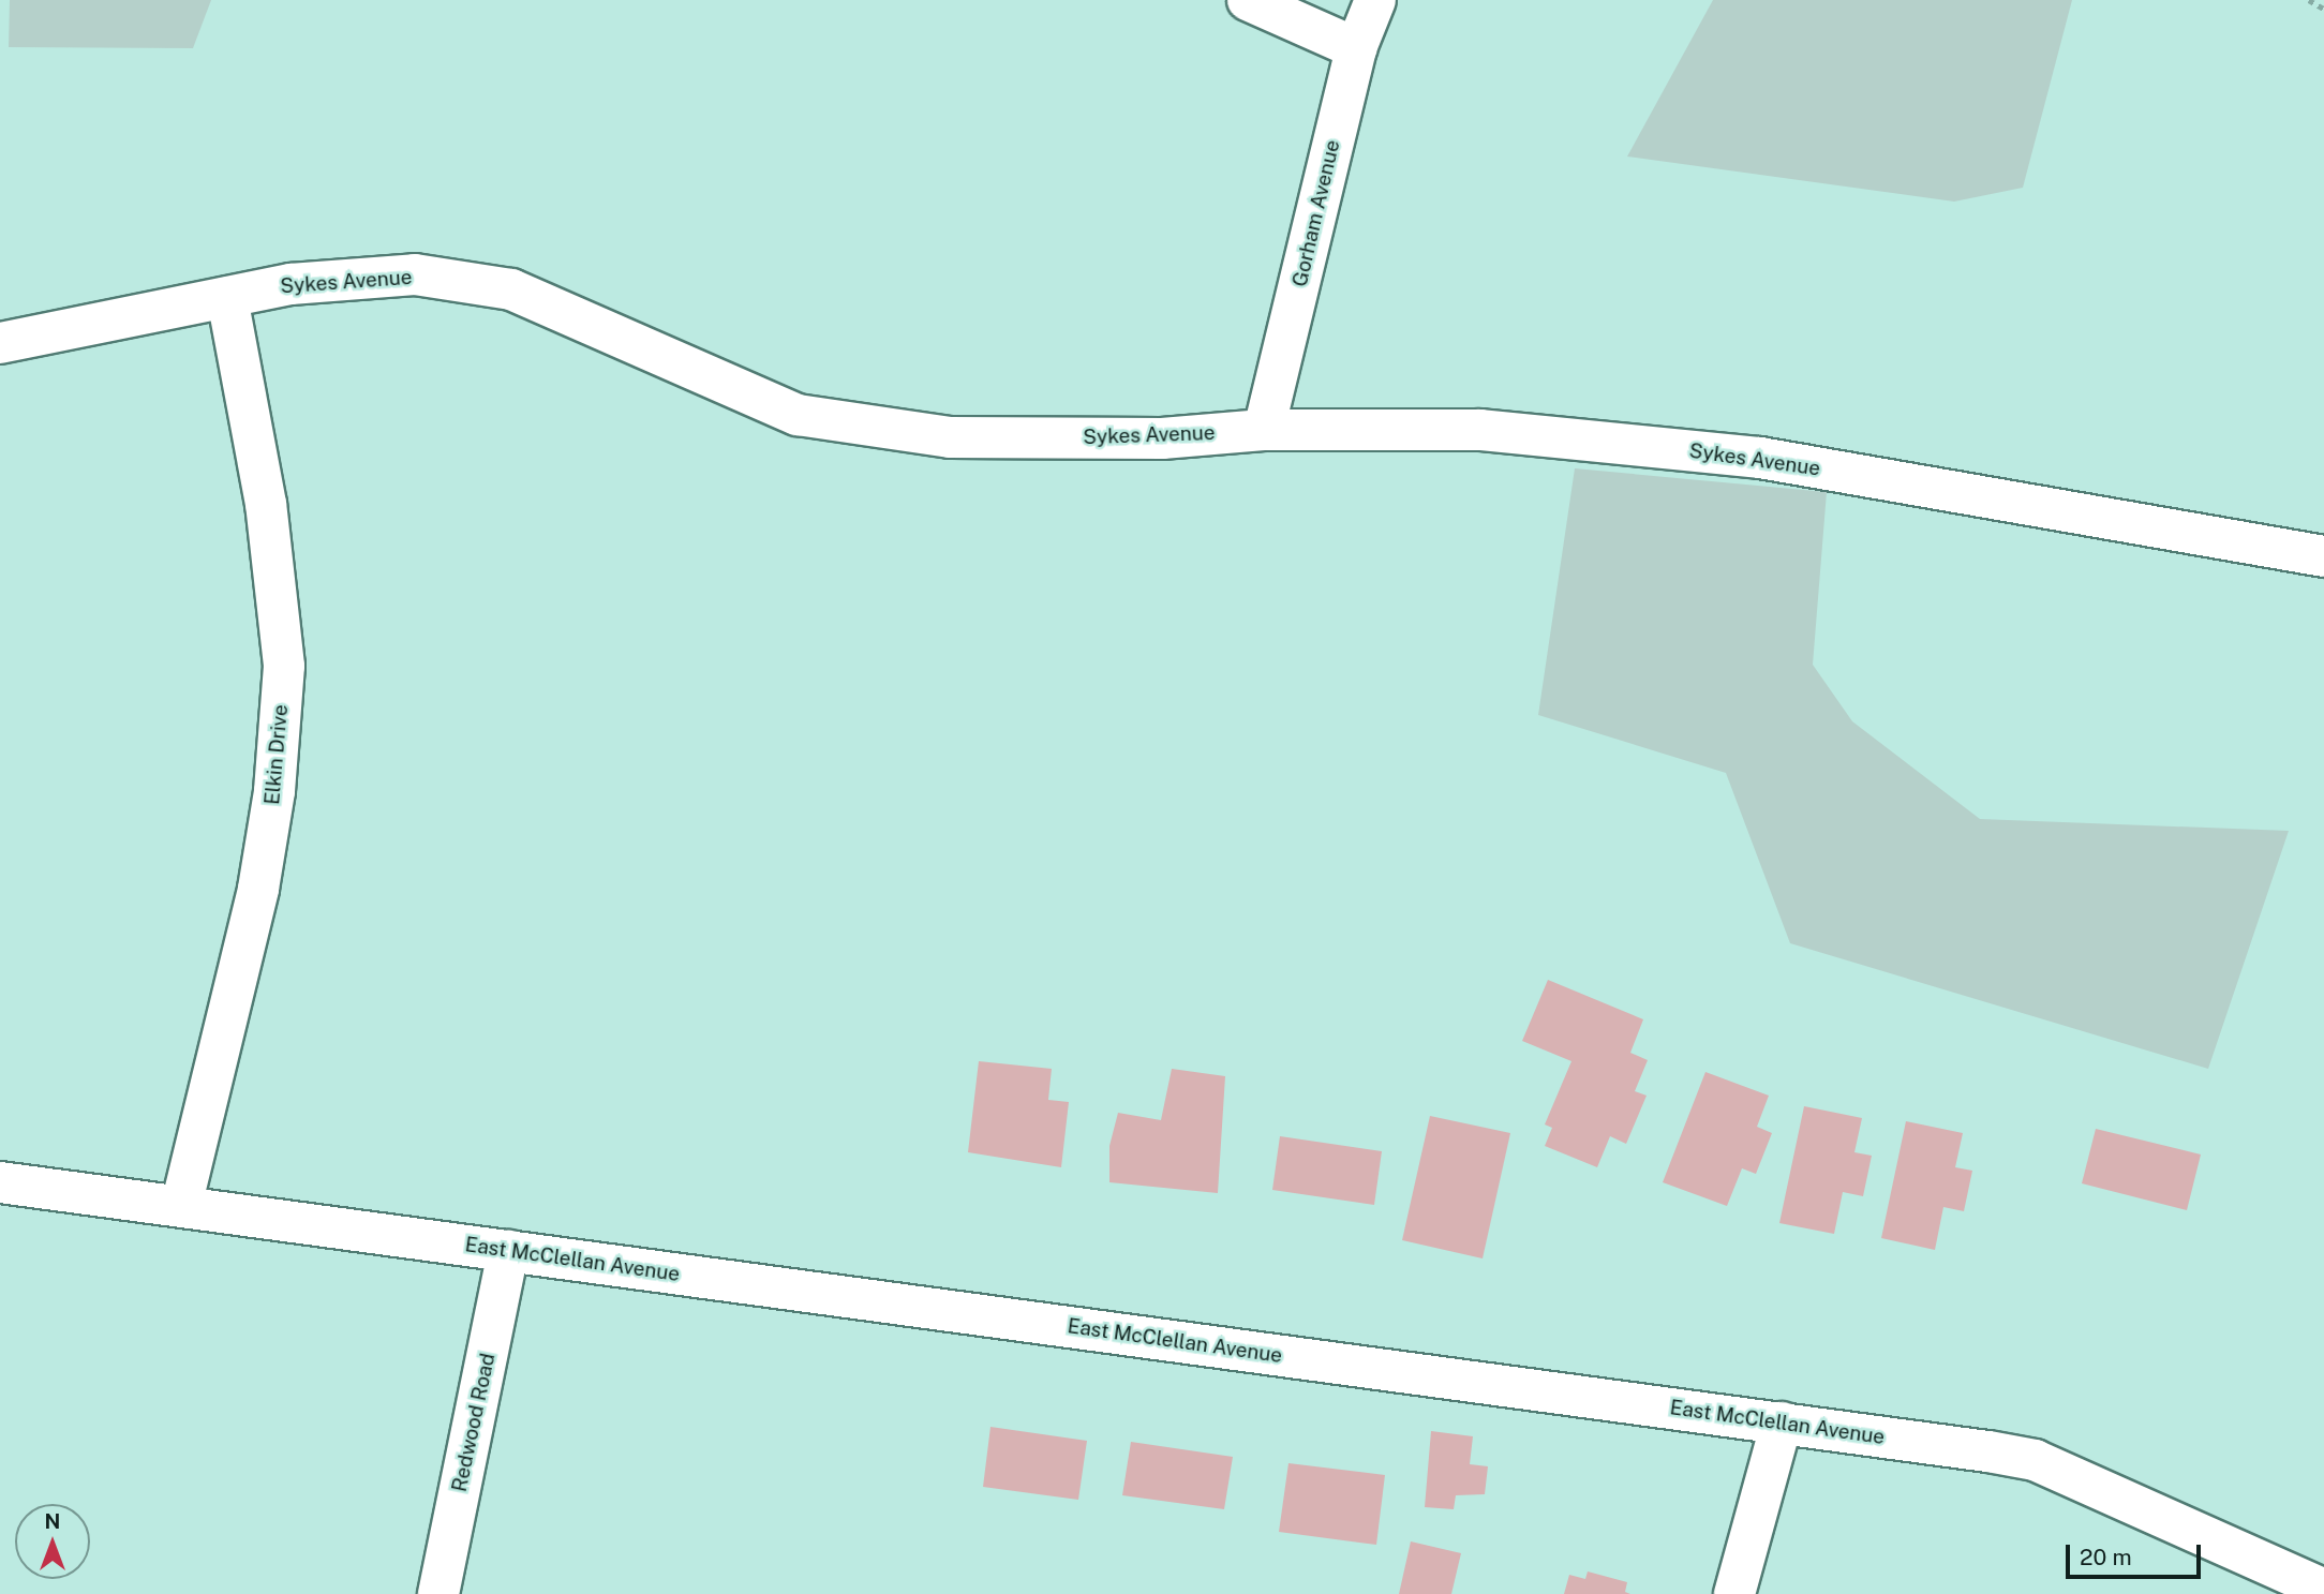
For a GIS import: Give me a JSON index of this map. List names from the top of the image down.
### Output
{
  "streets": {
    "street": [
      "Gorham Avenue",
      "Sykes Avenue",
      "Elkin Drive",
      "East McClellan Avenue",
      "Redwood Road"
    ]
  },
  "crossings": [
    ["Gorham Avenue", "Sykes Avenue"],
    ["Sykes Avenue", "Elkin Drive"],
    ["Elkin Drive", "East McClellan Avenue"],
    ["East McClellan Avenue", "Redwood Road"]
  ],
  "scale_bar": "20 m",
  "north": "top"
}
